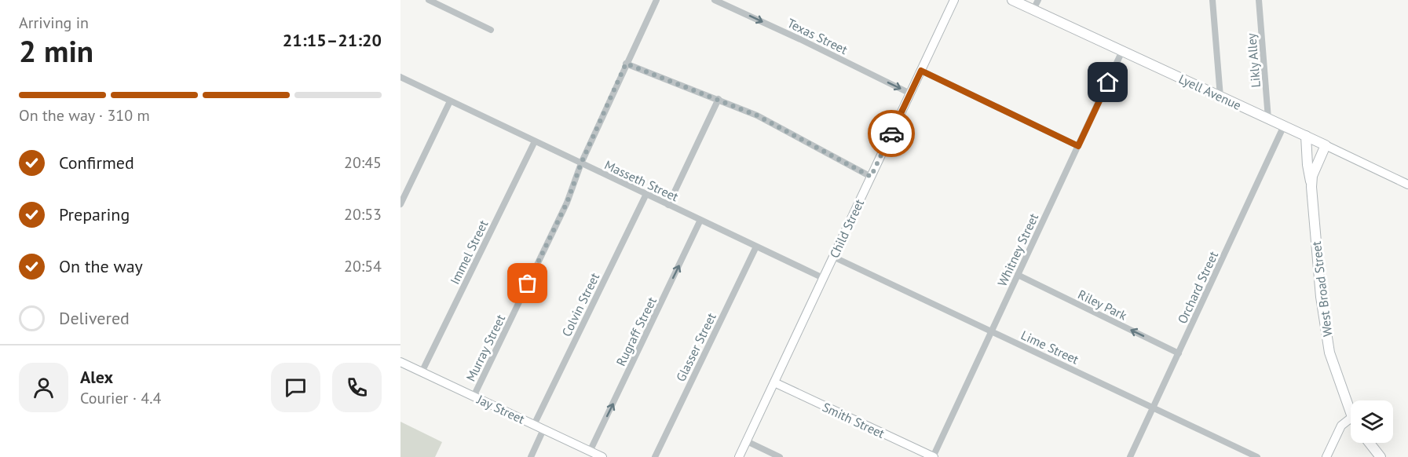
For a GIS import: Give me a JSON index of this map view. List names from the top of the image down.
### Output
{
  "streets": {
    "main road": ["Lyell Avenue", "West Broad Street"],
    "street": [
      "Texas Street",
      "Likly Alley",
      "Masseth Street",
      "Child Street",
      "Whitney Street",
      "Immel Street",
      "Orchard Street",
      "Colvin Street",
      "Riley Park",
      "Rugraff Street",
      "Glasser Street",
      "Lime Street",
      "Murray Street",
      "Jay Street",
      "Smith Street"
    ]
  },
  "crossings": [
    ["Texas Street", "Child Street"],
    ["Likly Alley", "Lyell Avenue"],
    ["Lyell Avenue", "Whitney Street"],
    ["Lyell Avenue", "Orchard Street"],
    ["Lyell Avenue", "West Broad Street"],
    ["Masseth Street", "Child Street"],
    ["Masseth Street", "Immel Street"],
    ["Masseth Street", "Colvin Street"],
    ["Masseth Street", "Rugraff Street"],
    ["Masseth Street", "Glasser Street"],
    ["Masseth Street", "Murray Street"],
    ["Child Street", "Lime Street"],
    ["Child Street", "Smith Street"],
    ["Whitney Street", "Riley Park"],
    ["Whitney Street", "Lime Street"],
    ["Whitney Street", "Smith Street"],
    ["Immel Street", "Jay Street"],
    ["Orchard Street", "Riley Park"],
    ["Orchard Street", "Lime Street"],
    ["Colvin Street", "Jay Street"],
    ["Rugraff Street", "Jay Street"],
    ["Murray Street", "Jay Street"]
  ],
  "one_way": ["Texas Street", "Riley Park", "Rugraff Street"],
  "page": {
    "heading": ["2 min", "Arriving in", "21:15–21:20"],
    "panel": ["Alex", "Courier · 4.4"],
    "bar": "On the way · 310 m",
    "list": [
      ["Confirmed", "20:45"],
      ["Preparing", "20:53"],
      ["On the way", "20:54"],
      "Delivered"
    ]
  }
}
